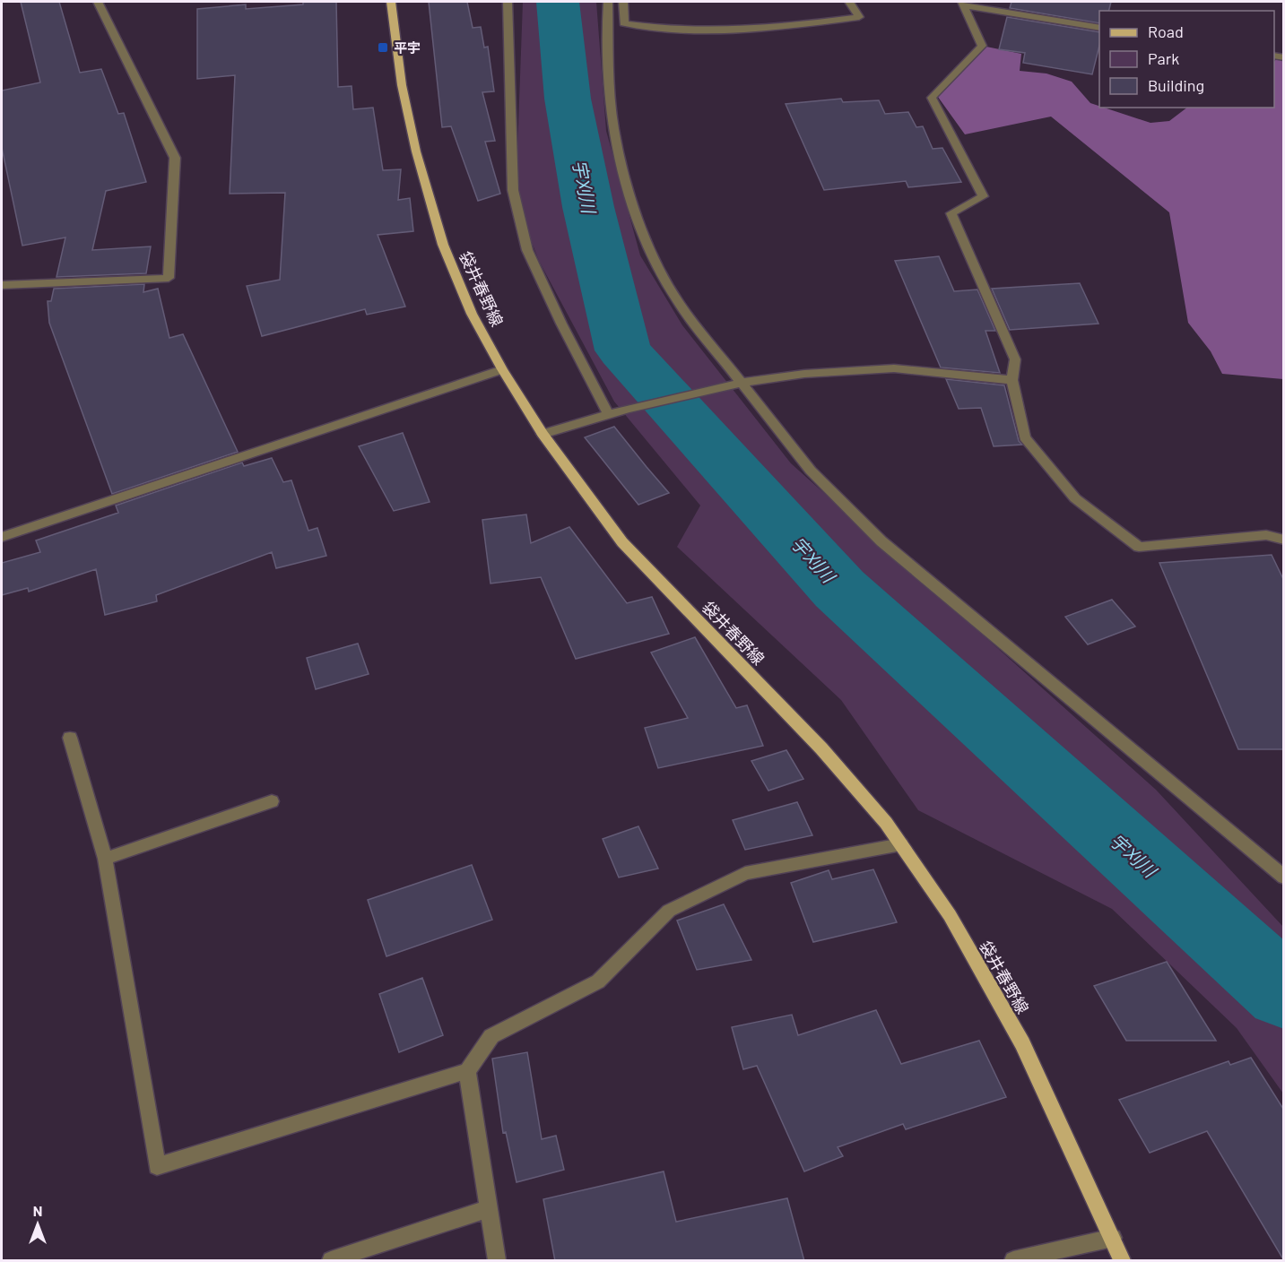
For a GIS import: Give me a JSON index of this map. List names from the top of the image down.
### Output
{
  "streets": {
    "main road": ["袋井春野線"]
  },
  "water": ["宇刈川"],
  "places": {
    "transit": ["平宇"]
  },
  "legend": ["Road", "Park", "Building"],
  "north": "top"
}
